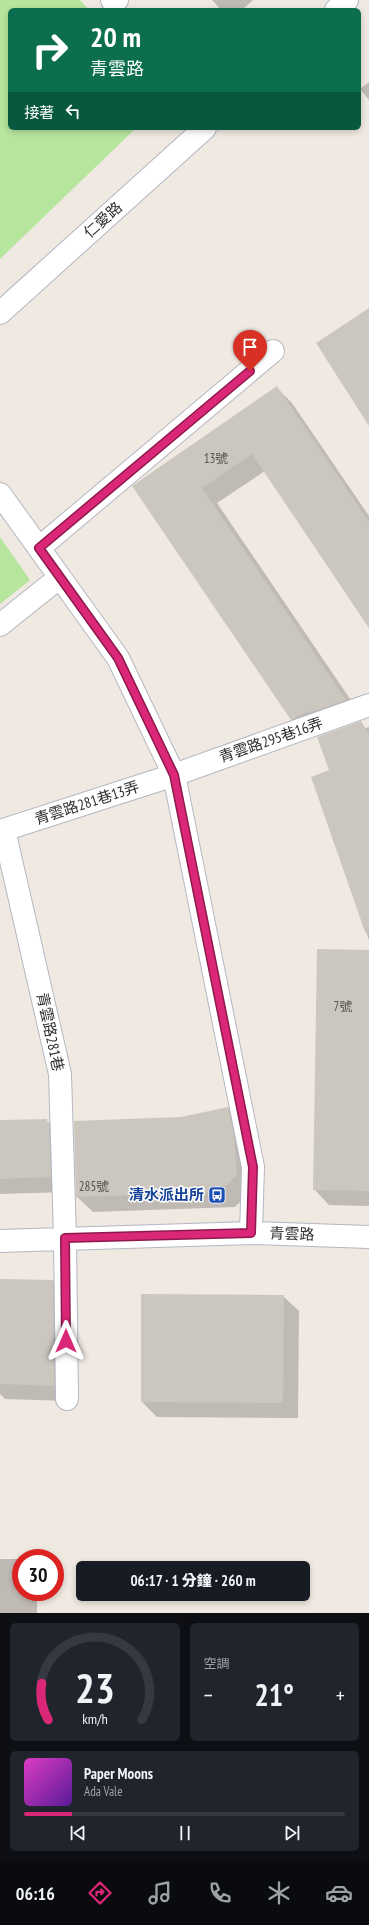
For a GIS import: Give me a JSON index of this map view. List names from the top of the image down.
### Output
{
  "streets": {
    "street": [
      "仁愛路",
      "青雲路295巷16弄",
      "青雲路281巷13弄",
      "青雲路281巷",
      "青雲路"
    ]
  },
  "crossings": [
    ["青雲路295巷16弄", "青雲路281巷13弄"],
    ["青雲路281巷13弄", "青雲路281巷"],
    ["青雲路281巷", "青雲路"]
  ],
  "places": {
    "bus stop": ["清水派出所"]
  },
  "house_numbers": ["13號", "7號", "285號"],
  "page": {
    "turn": ["20 m", "青雲路"],
    "then": "接著",
    "limit": "30",
    "trip": "06:17 · 1 分鐘 · 260 m",
    "tile": "空調",
    "heat": ["−", "21°", "+"],
    "song": ["Paper Moons", "Ada Vale"],
    "tabs": "06:16",
    "gauge": ["23", "km/h"]
  }
}
